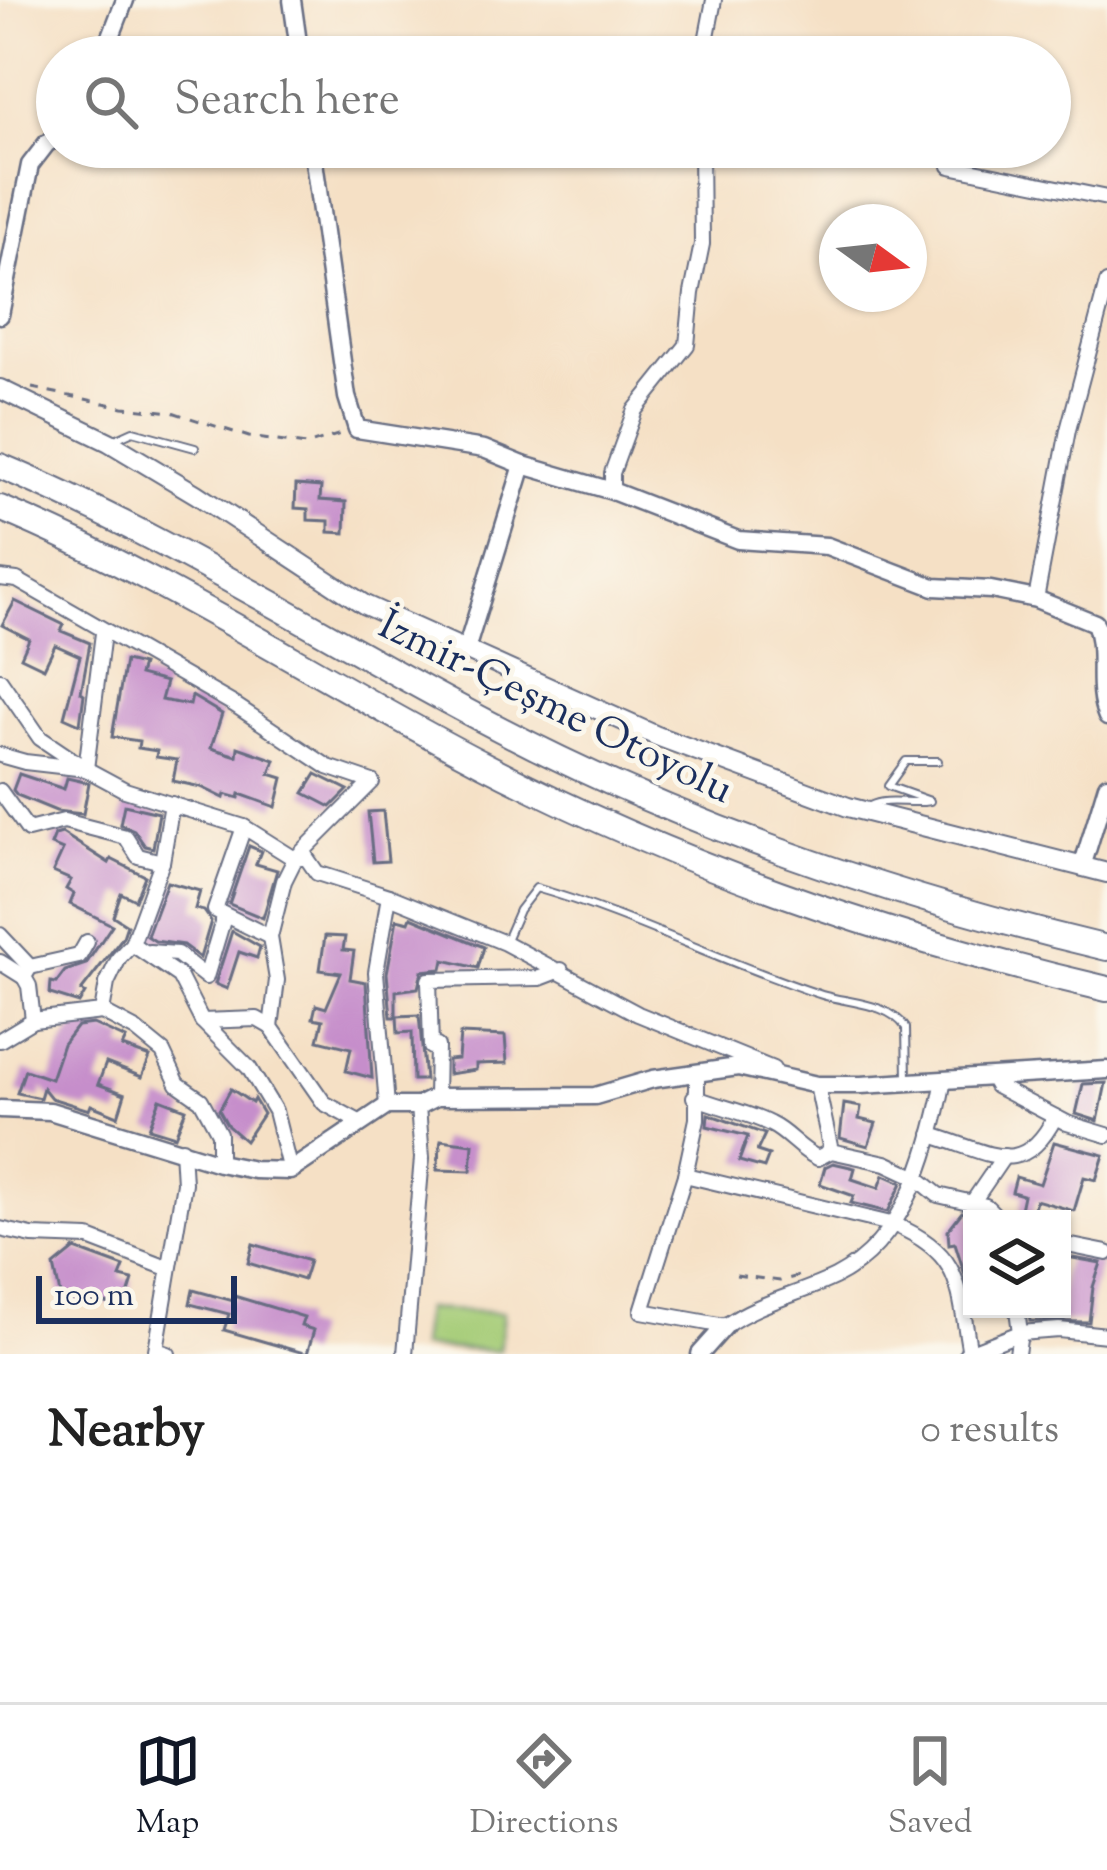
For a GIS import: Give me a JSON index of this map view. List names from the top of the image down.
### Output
{
  "streets": {
    "highway": ["İzmir-Çeşme Otoyolu"]
  },
  "scale_bar": "100 m",
  "north": "right",
  "page": {
    "search": "Search here",
    "scale": "100 m",
    "heading": ["Nearby", "0 results"],
    "nav": ["Map", "Directions", "Saved"]
  }
}
